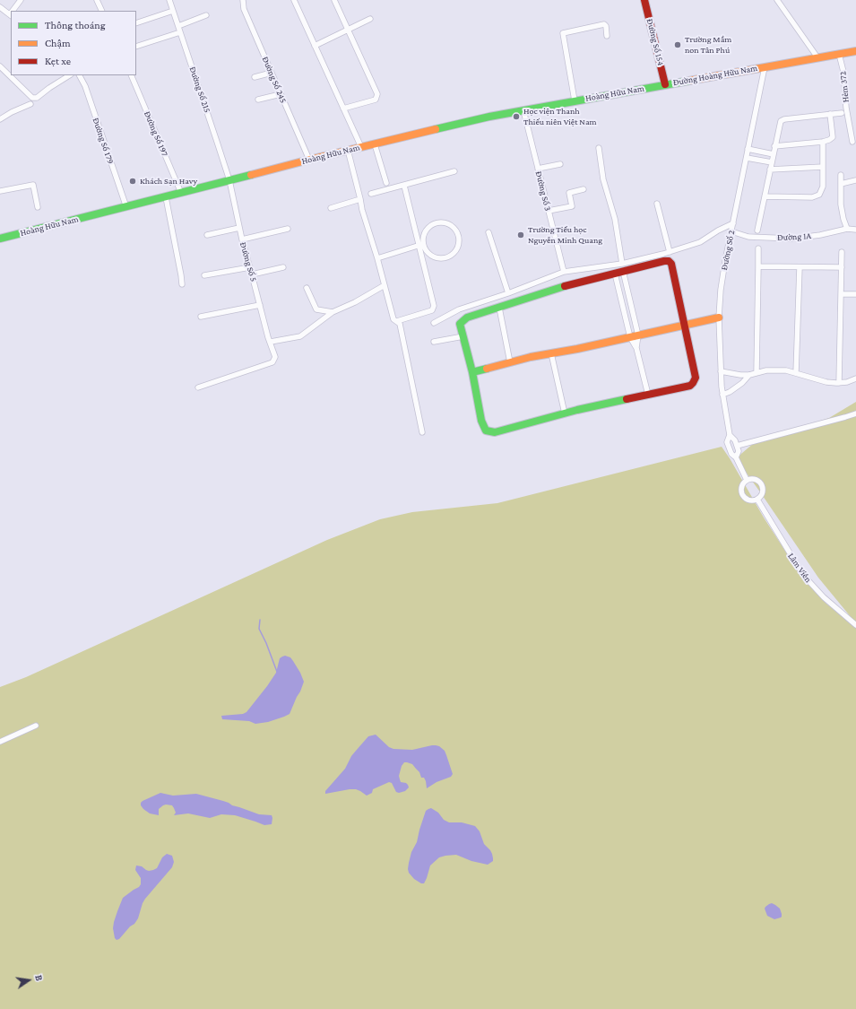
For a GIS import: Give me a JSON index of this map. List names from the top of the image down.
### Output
{
  "streets": {
    "street": [
      "Đường Số 154",
      "Đường Hoàng Hữu Nam",
      "Đường Số 245",
      "Hẻm 372",
      "Đường Số 215",
      "Hoàng Hữu Nam",
      "Đường Số 197",
      "Đường Số 179",
      "Đường Số 3",
      "Đường 1A",
      "Đường Số 2",
      "Đường Số 5",
      "Lâm Viên"
    ]
  },
  "crossings": [
    ["Đường Số 154", "Đường Hoàng Hữu Nam"],
    ["Đường Số 154", "Hoàng Hữu Nam"],
    ["Đường Hoàng Hữu Nam", "Hoàng Hữu Nam"],
    ["Đường Hoàng Hữu Nam", "Đường Số 2"],
    ["Đường Số 245", "Hoàng Hữu Nam"],
    ["Đường Số 215", "Hoàng Hữu Nam"],
    ["Đường Số 215", "Đường Số 5"],
    ["Hoàng Hữu Nam", "Đường Số 197"],
    ["Hoàng Hữu Nam", "Đường Số 179"],
    ["Hoàng Hữu Nam", "Đường Số 3"],
    ["Hoàng Hữu Nam", "Đường Số 5"],
    ["Đường 1A", "Đường Số 2"]
  ],
  "places": [
    "Trường Mầm non Tân Phú",
    "Học viện Thanh Thiếu niên Việt Nam",
    "Khách Sạn Havy",
    "Trường Tiểu học Nguyễn Minh Quang"
  ],
  "legend": ["Thông thoáng", "Chậm", "Kẹt xe"],
  "north": "right"
}
